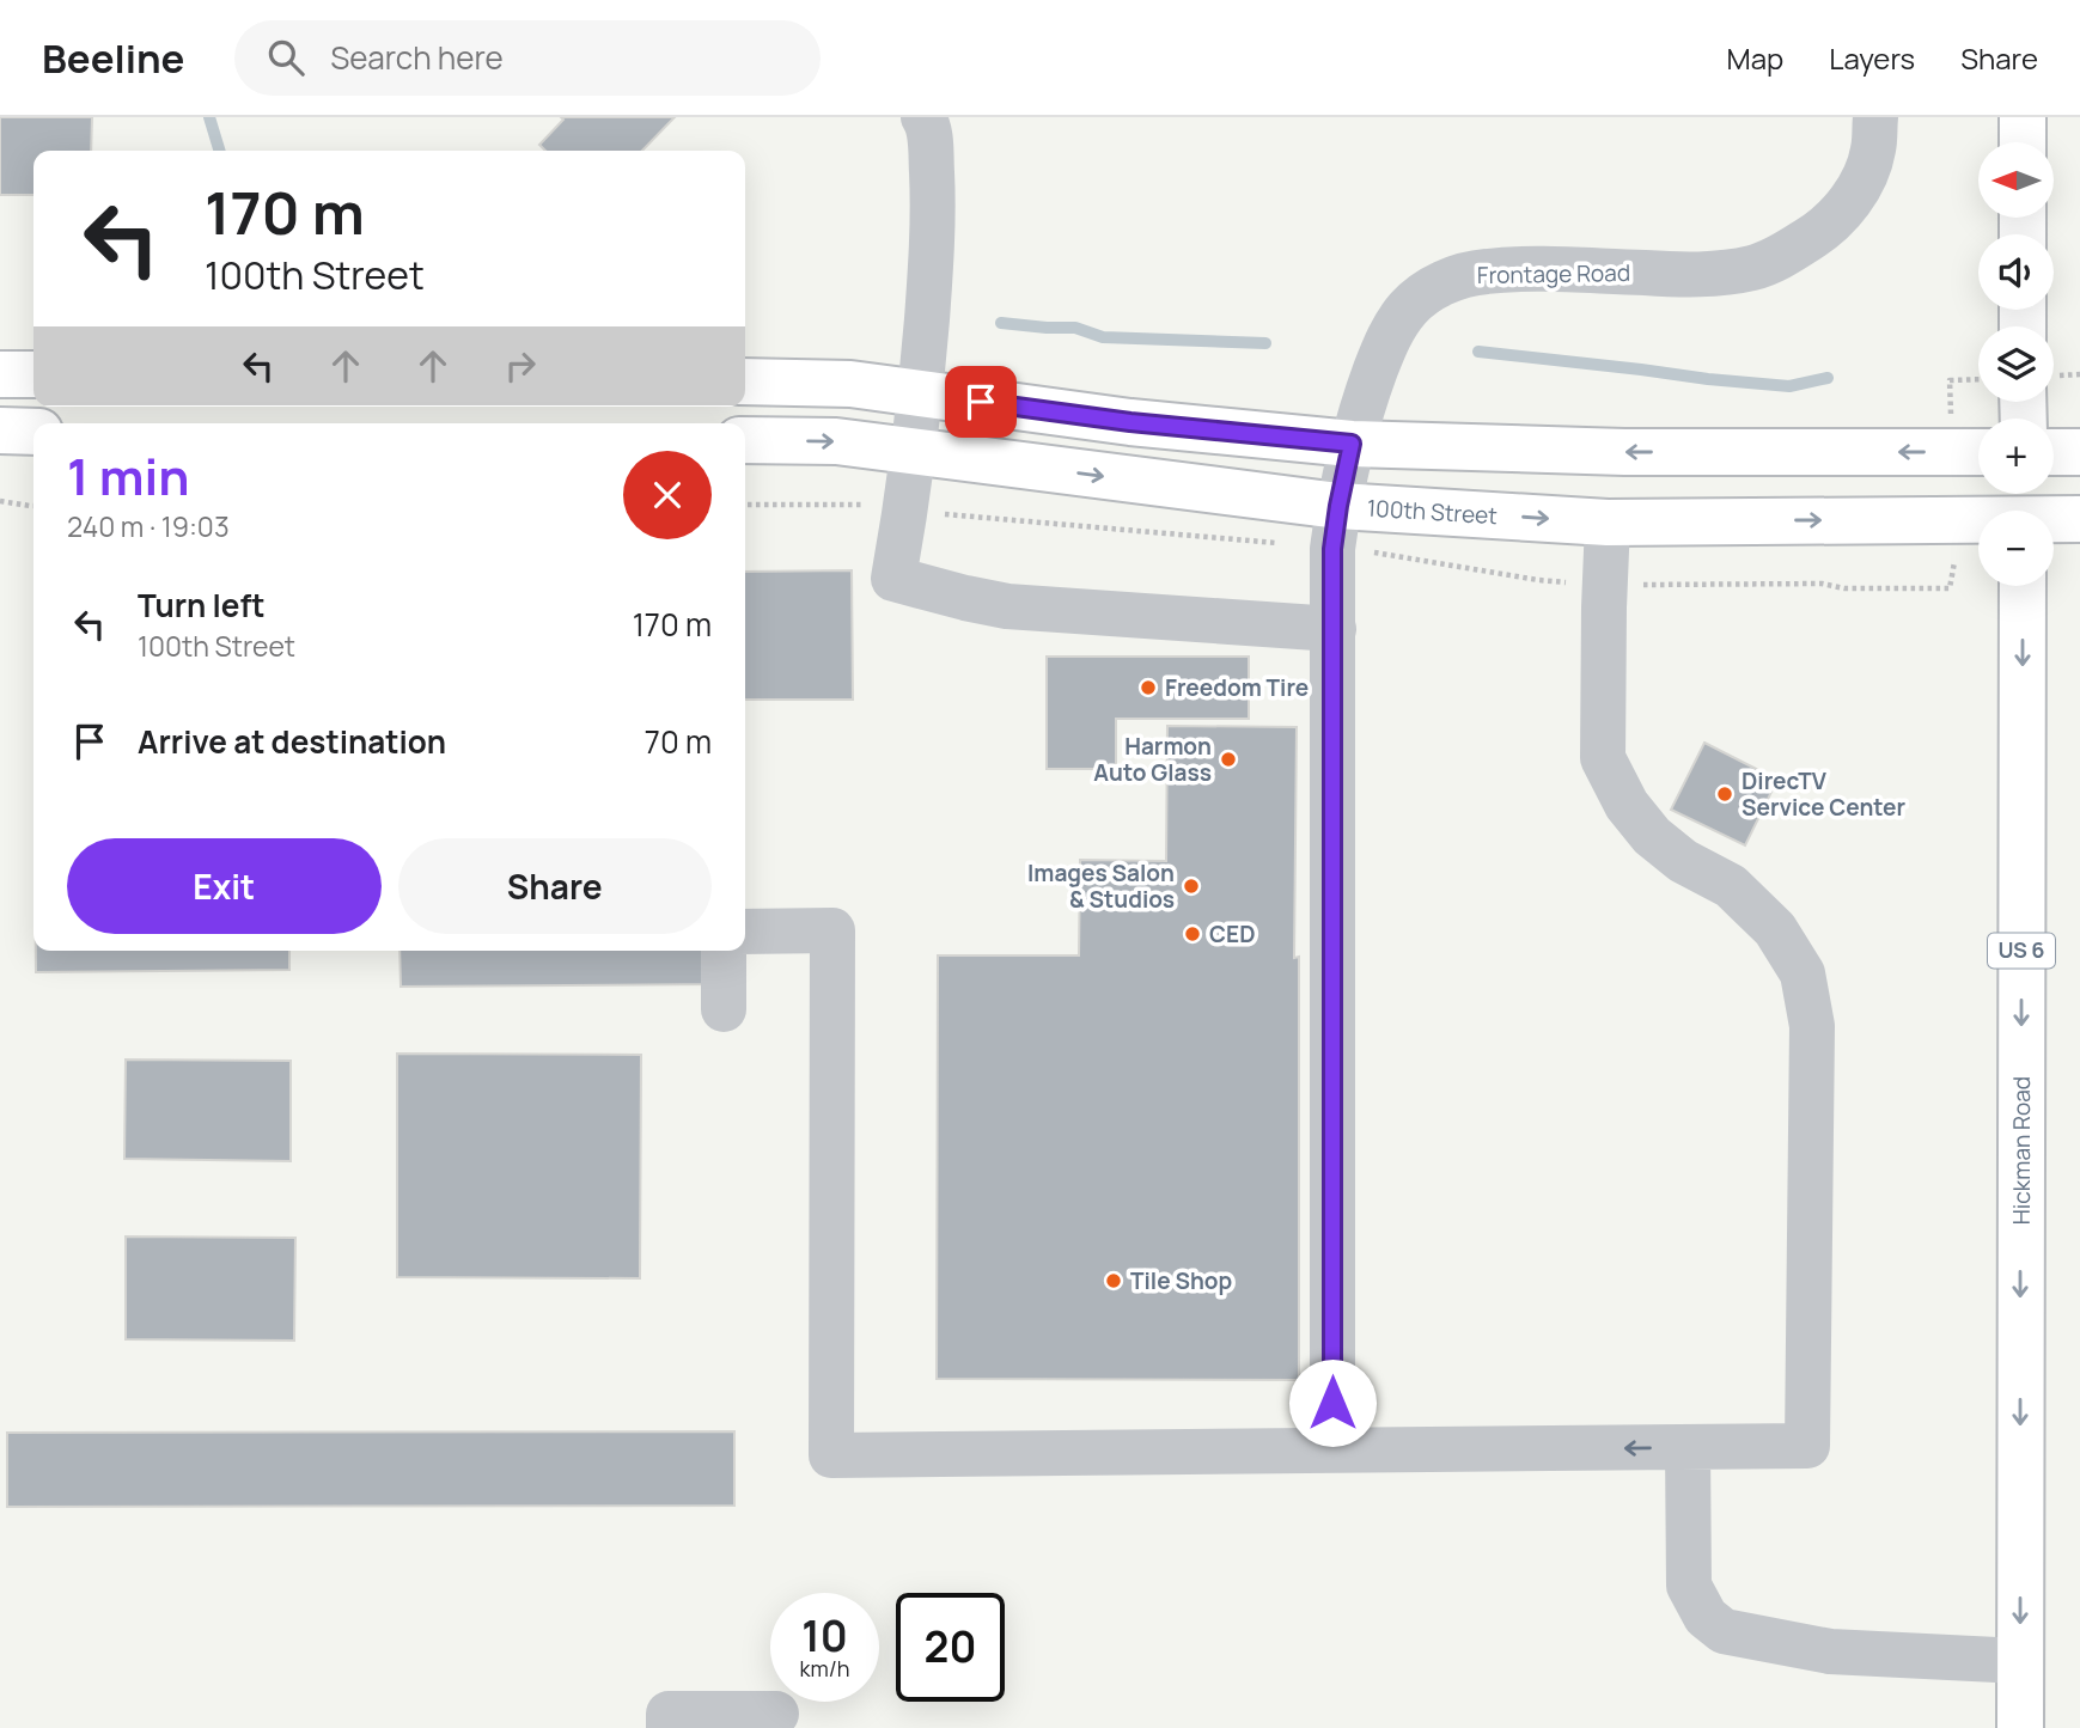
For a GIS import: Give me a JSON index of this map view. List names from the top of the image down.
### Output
{
  "streets": {
    "main road": ["100th Street", "US 6", "Hickman Road"],
    "lane": ["Frontage Road"]
  },
  "crossings": [
    ["Frontage Road", "100th Street"]
  ],
  "one_way": ["Hickman Road"],
  "places": [
    "Freedom Tire",
    "Harmon Auto Glass",
    "DirecTV Service Center",
    "Images Salon & Studios",
    "CED",
    "Tile Shop"
  ],
  "north": "left",
  "page": {
    "header": "Beeline",
    "search": "Search here",
    "nav": ["Map", "Layers", "Share"],
    "map_buttons": ["+", "−"],
    "turn": ["170 m", "100th Street"],
    "heading": ["1 min", "240 m · 19:03"],
    "list": [
      {
        "name": "Turn left",
        "note": "100th Street",
        "value": "170 m"
      },
      {
        "name": "Arrive at destination",
        "value": "70 m"
      }
    ],
    "buttons": ["Exit", "Share"],
    "speed": "10 km/h",
    "limit": "20"
  }
}
